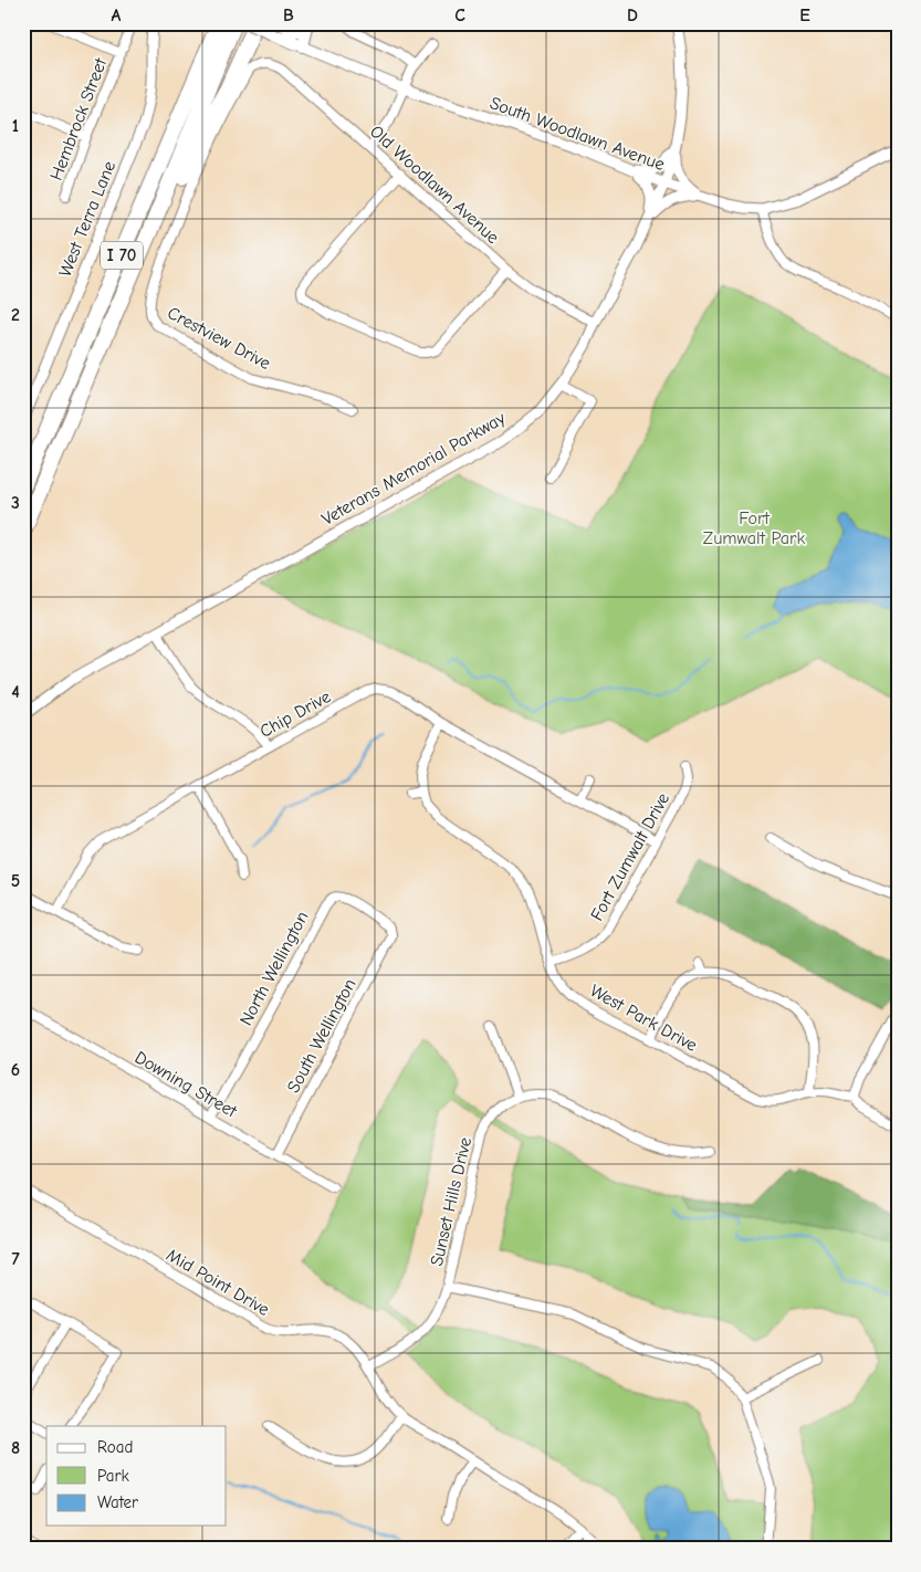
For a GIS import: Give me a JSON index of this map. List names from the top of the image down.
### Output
{
  "streets": {
    "highway": ["I 70"],
    "main road": ["South Woodlawn Avenue"],
    "street": [
      "Hembrock Street",
      "Old Woodlawn Avenue",
      "West Terra Lane",
      "Crestview Drive",
      "Veterans Memorial Parkway",
      "Chip Drive",
      "Fort Zumwalt Drive",
      "North Wellington",
      "West Park Drive",
      "South Wellington",
      "Downing Street",
      "Sunset Hills Drive",
      "Mid Point Drive"
    ]
  },
  "crossings": [
    ["South Woodlawn Avenue", "Veterans Memorial Parkway"],
    ["Old Woodlawn Avenue", "Crestview Drive"],
    ["Old Woodlawn Avenue", "Veterans Memorial Parkway"],
    ["Chip Drive", "Fort Zumwalt Drive"],
    ["Fort Zumwalt Drive", "West Park Drive"],
    ["North Wellington", "South Wellington"],
    ["North Wellington", "Downing Street"],
    ["South Wellington", "Downing Street"],
    ["Sunset Hills Drive", "Mid Point Drive"]
  ],
  "parks": ["Fort Zumwalt Park"],
  "legend": ["Road", "Park", "Water"],
  "grid": {
    "columns": [
      "A",
      "B",
      "C",
      "D",
      "E"
    ],
    "rows": [
      "1",
      "2",
      "3",
      "4",
      "5",
      "6",
      "7",
      "8"
    ]
  }
}
